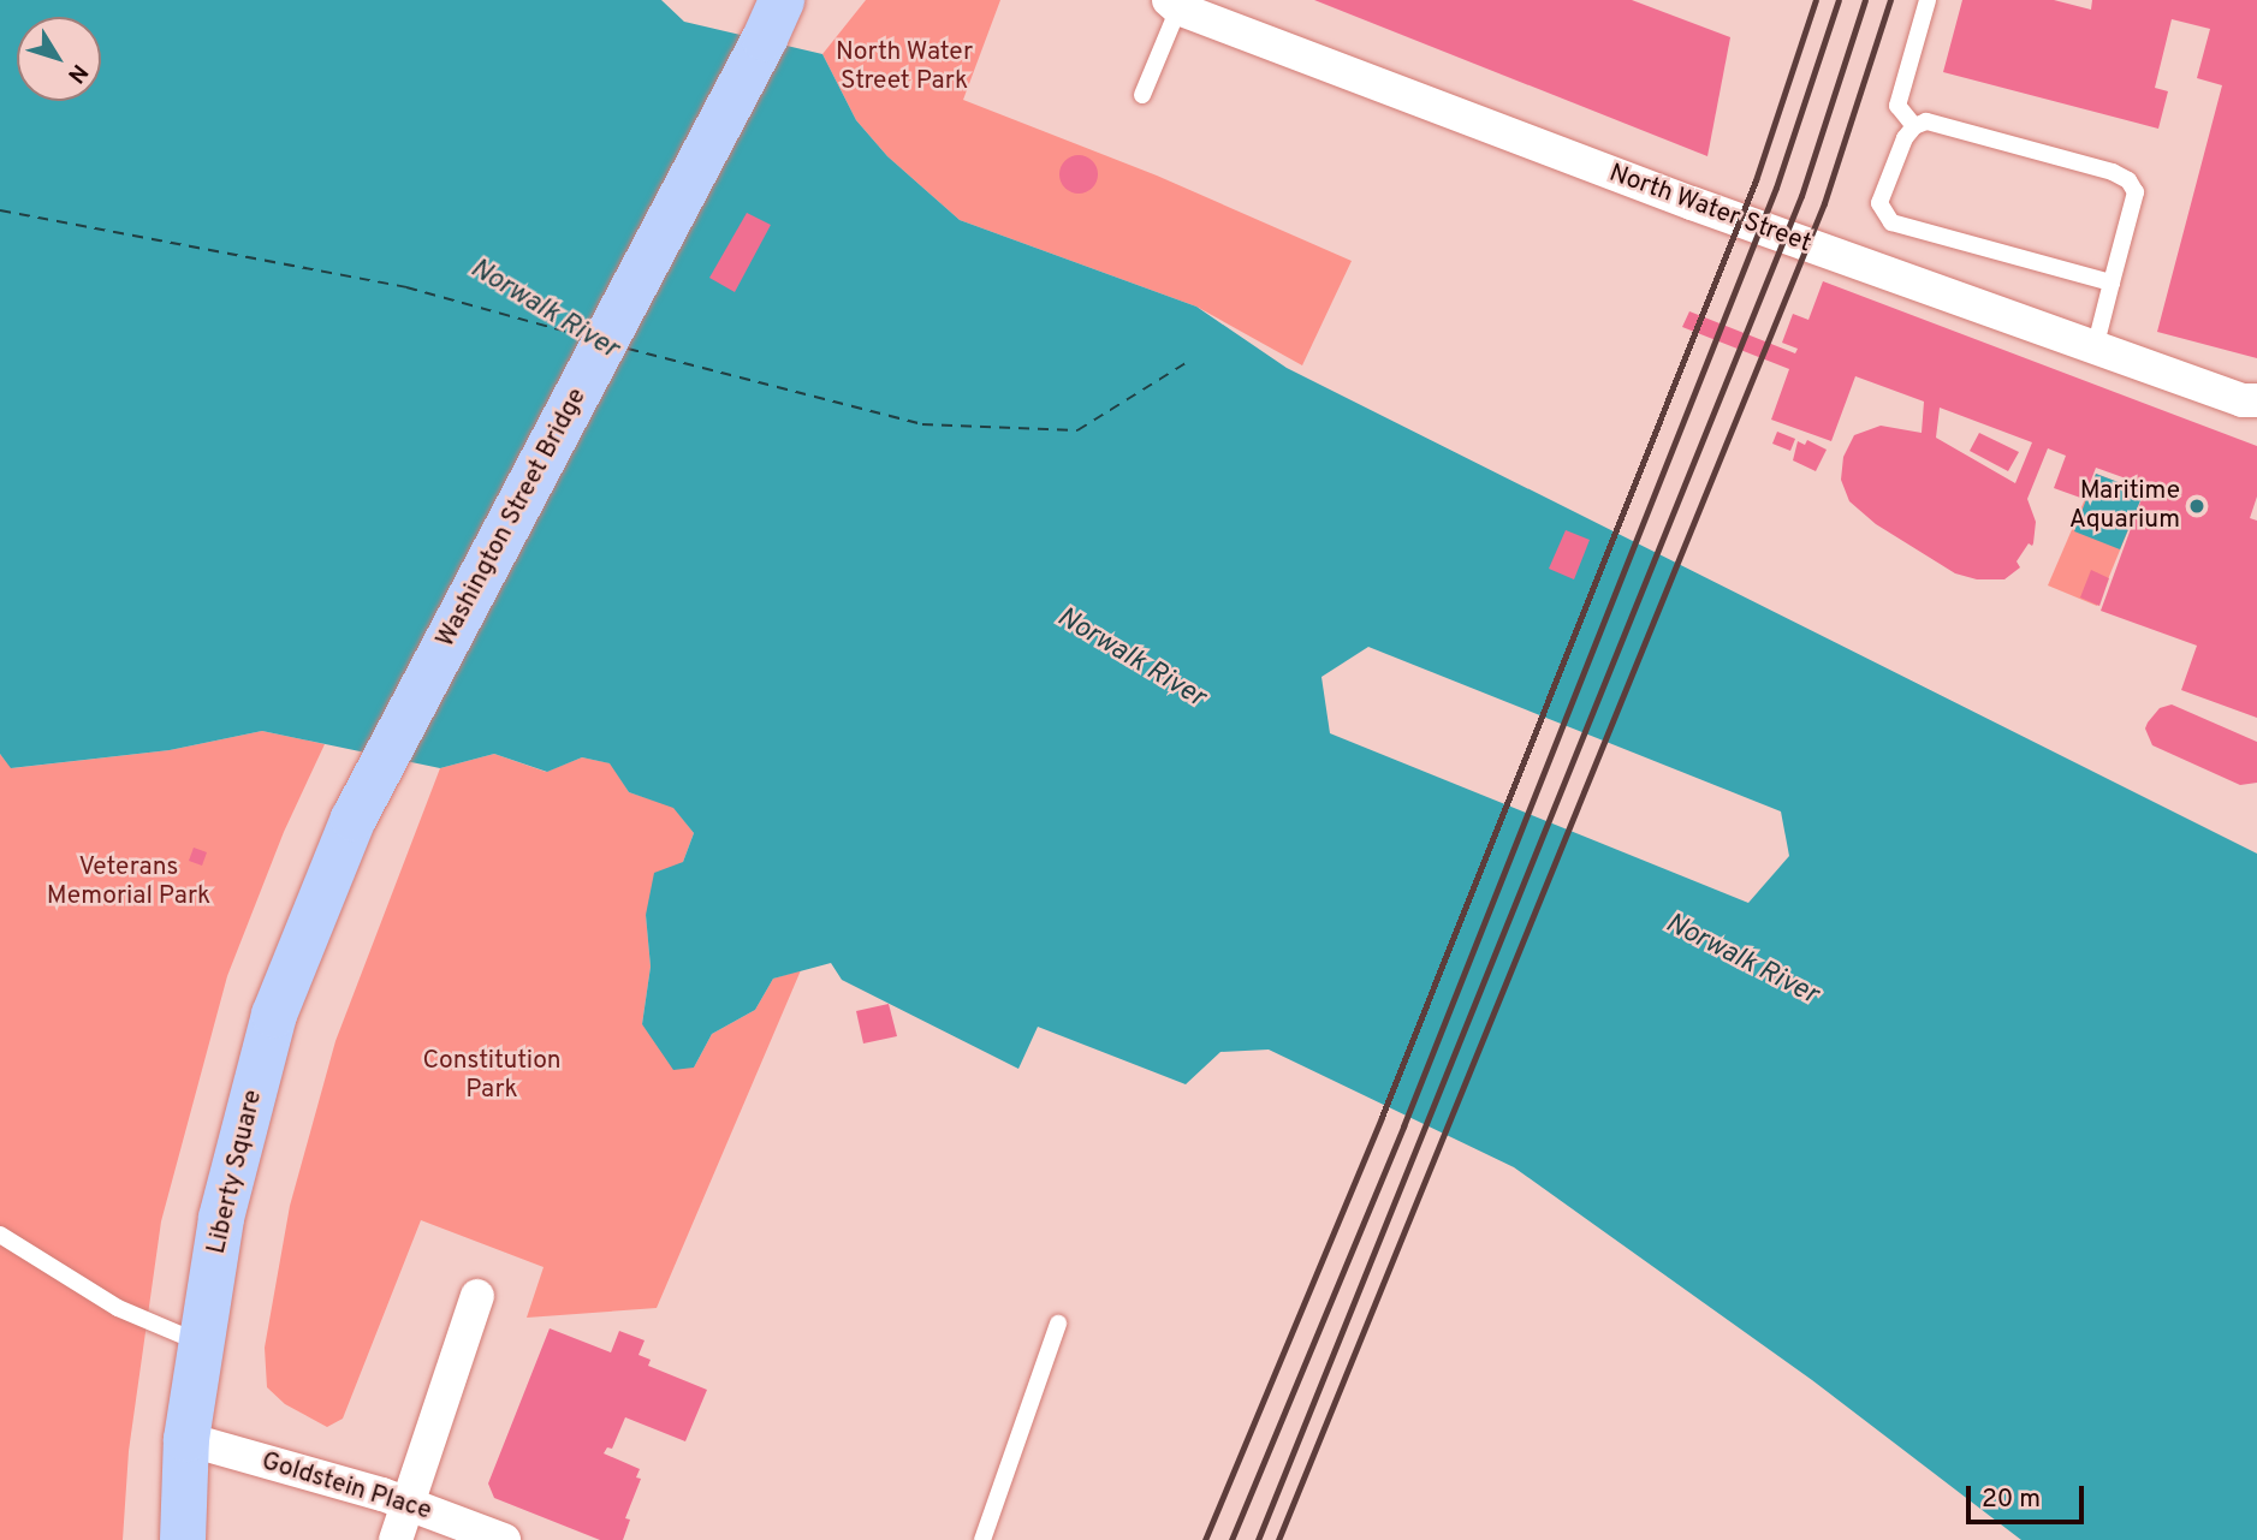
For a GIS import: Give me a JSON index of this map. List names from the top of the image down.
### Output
{
  "streets": {
    "main road": ["Washington Street Bridge", "Liberty Square"],
    "street": ["North Water Street", "Goldstein Place"]
  },
  "crossings": [
    ["Washington Street Bridge", "Liberty Square"],
    ["Liberty Square", "Goldstein Place"]
  ],
  "water": ["Norwalk River"],
  "parks": ["North Water Street Park", "Veterans Memorial Park", "Constitution Park"],
  "places": ["Maritime Aquarium"],
  "scale_bar": "20 m",
  "north": "bottom right"
}
